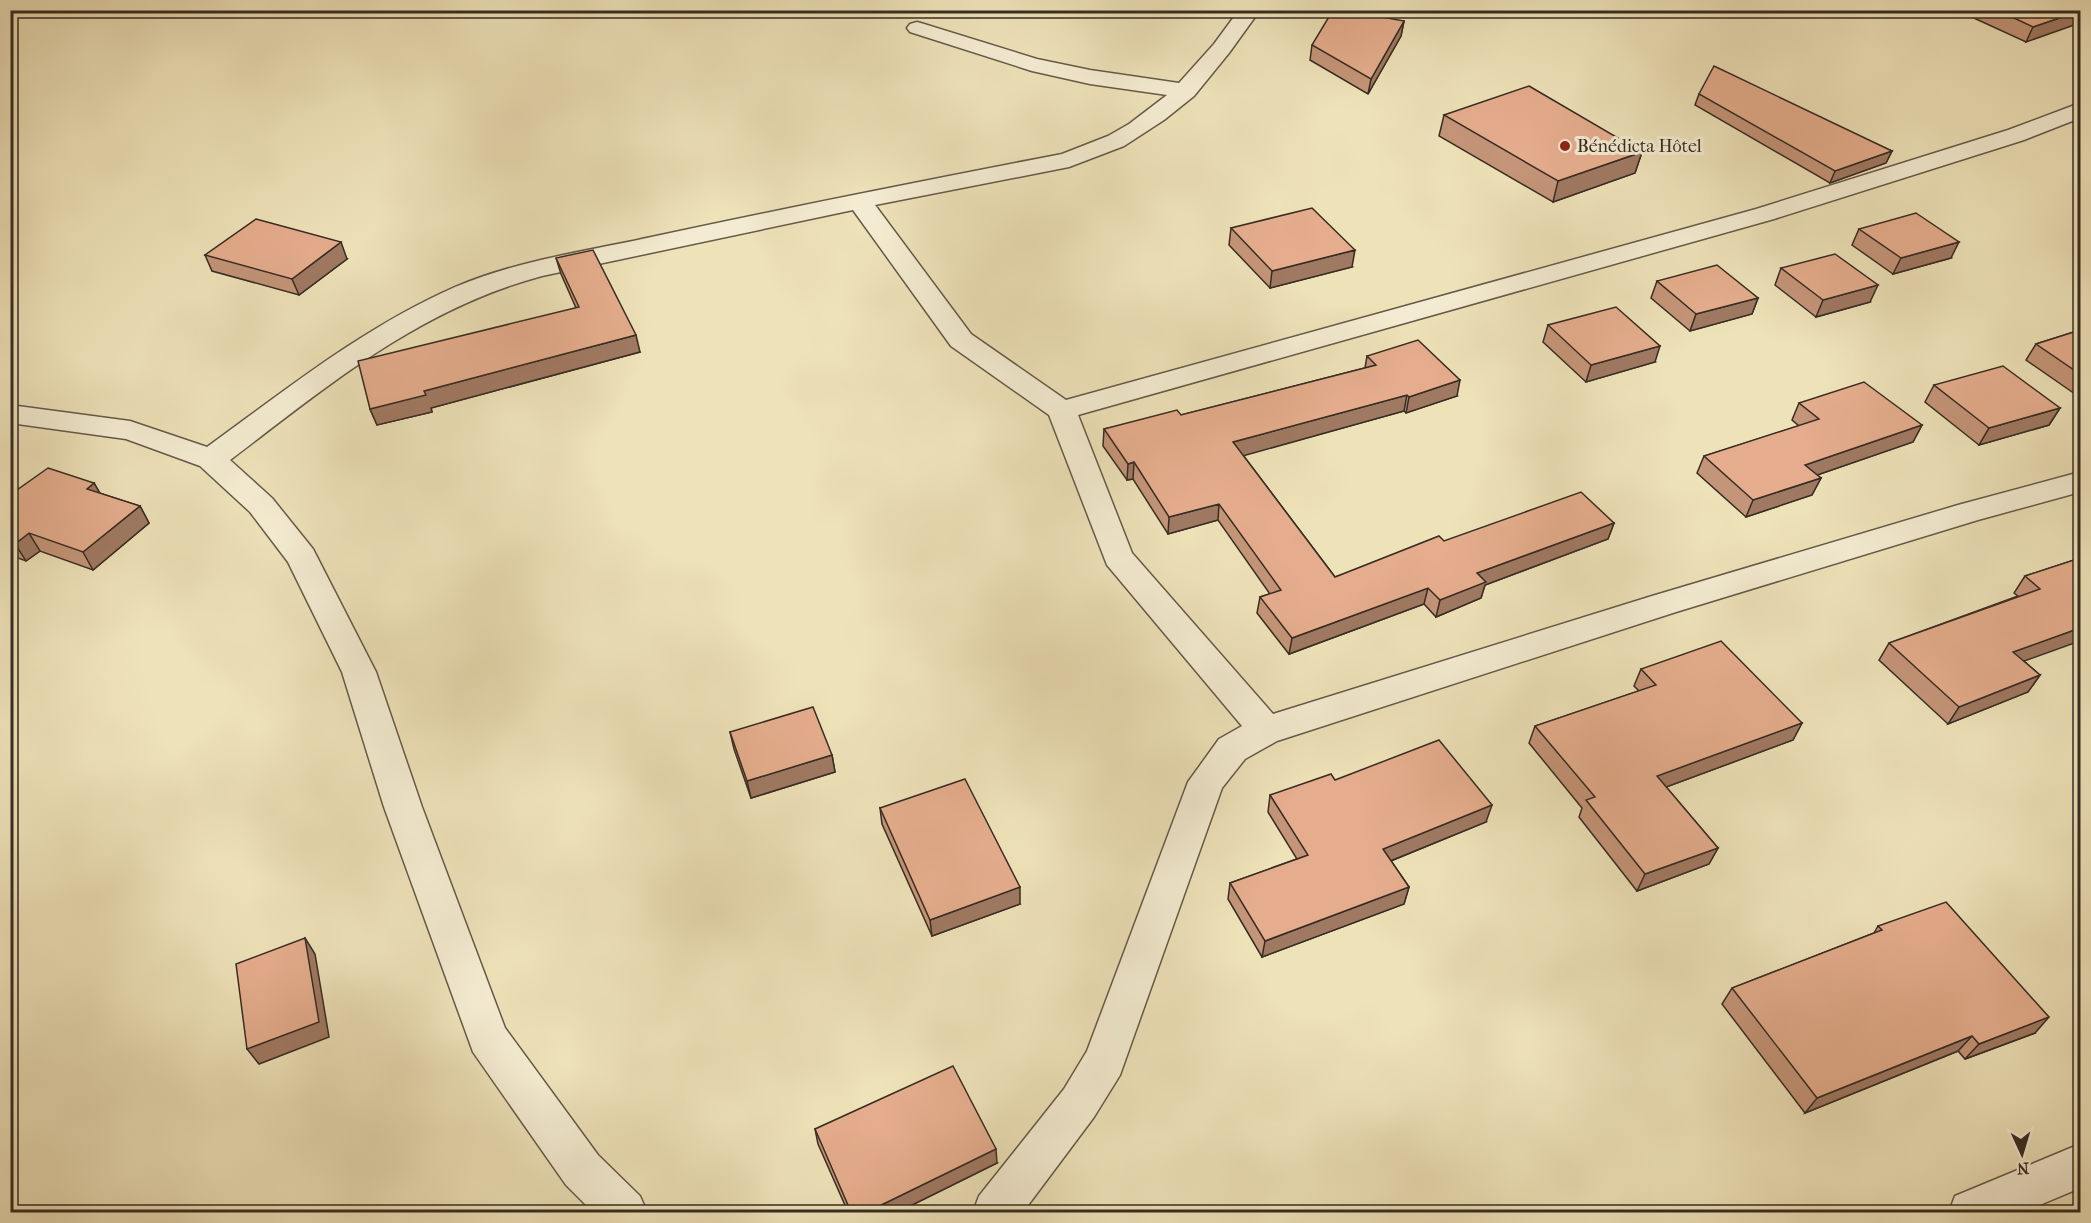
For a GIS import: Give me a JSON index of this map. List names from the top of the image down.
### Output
{
  "places": ["Bénédicta Hôtel"],
  "north": "bottom"
}
